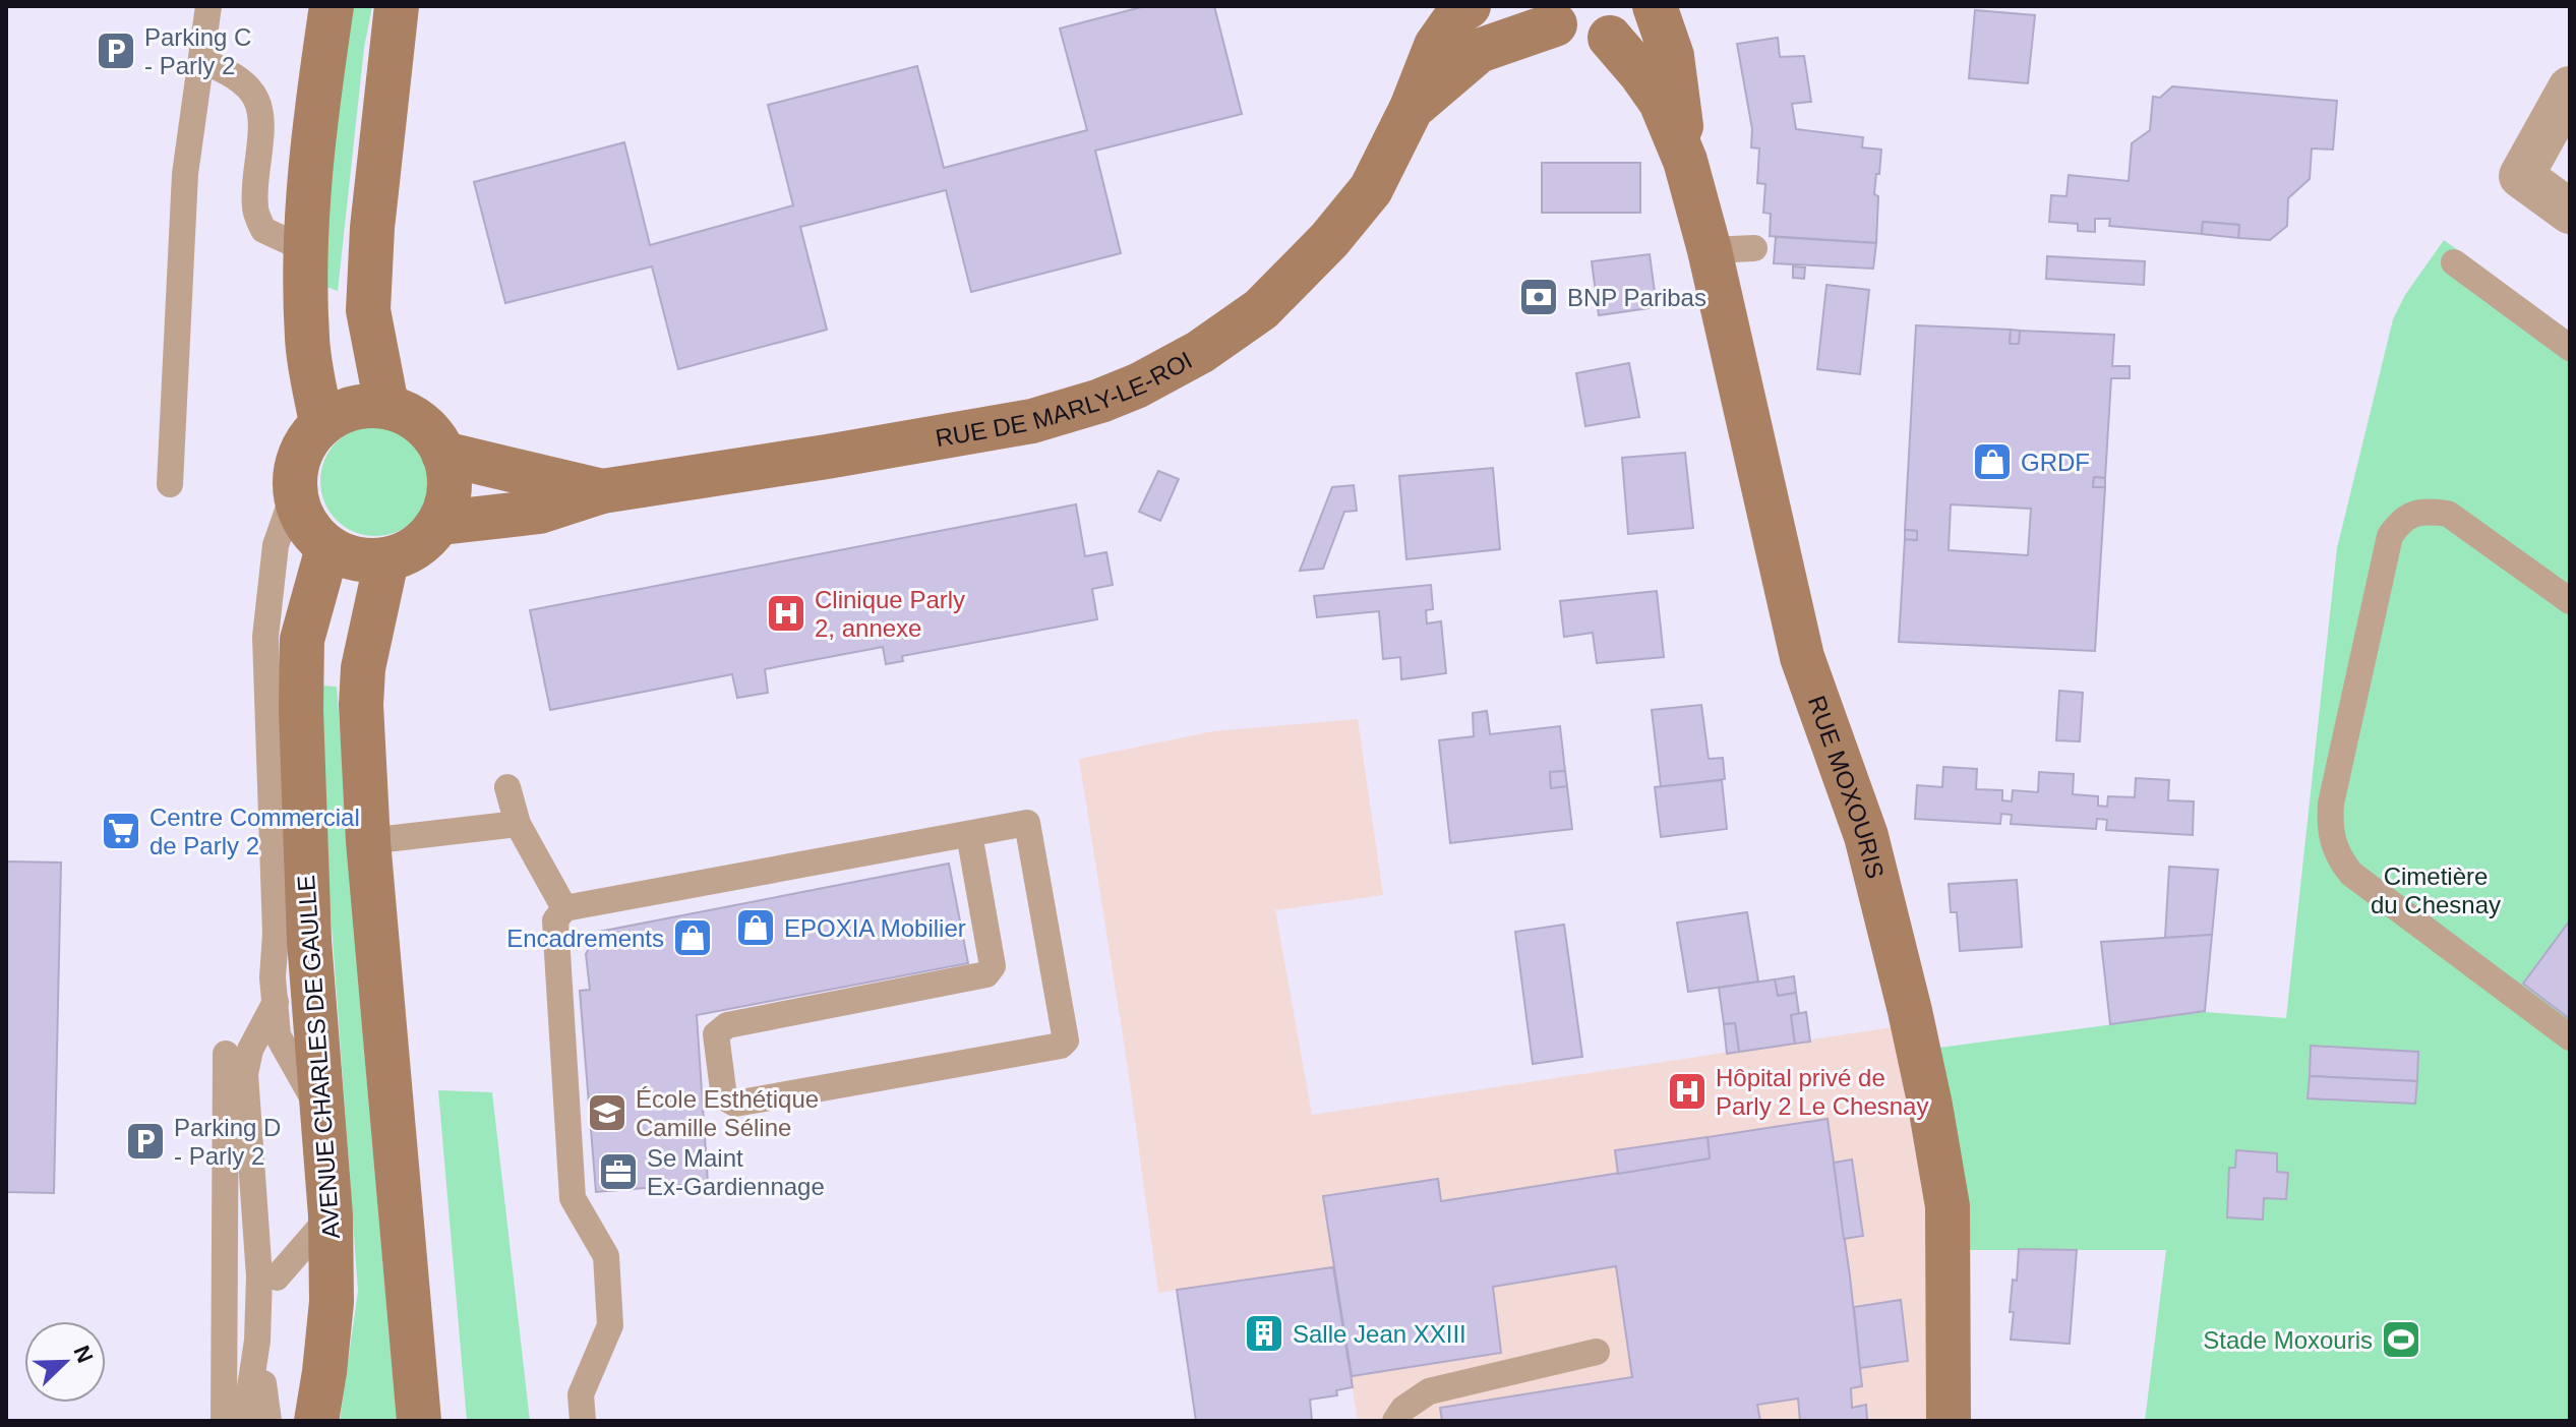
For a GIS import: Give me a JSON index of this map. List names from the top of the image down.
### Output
{
  "streets": {
    "street": ["RUE DE MARLY-LE-ROI", "RUE MOXOURIS", "AVENUE CHARLES DE GAULLE"]
  },
  "crossings": [
    ["RUE DE MARLY-LE-ROI", "AVENUE CHARLES DE GAULLE"]
  ],
  "parks": ["Cimetière du Chesnay"],
  "places": {
    "parking": ["Parking C - Parly 2", "Parking D - Parly 2"],
    "bank": ["BNP Paribas"],
    "shop": ["GRDF", "EPOXIA Mobilier", "Encadrements"],
    "hospital": ["Clinique Parly 2, annexe", "Hôpital privé de Parly 2 Le Chesnay"],
    "supermarket": ["Centre Commercial de Parly 2"],
    "school or university": ["École Esthétique Camille Séline"],
    "office": ["Se Maint Ex-Gardiennage"],
    "building": ["Salle Jean XXIII"],
    "sports": ["Stade Moxouris"]
  },
  "north": "top right"
}
